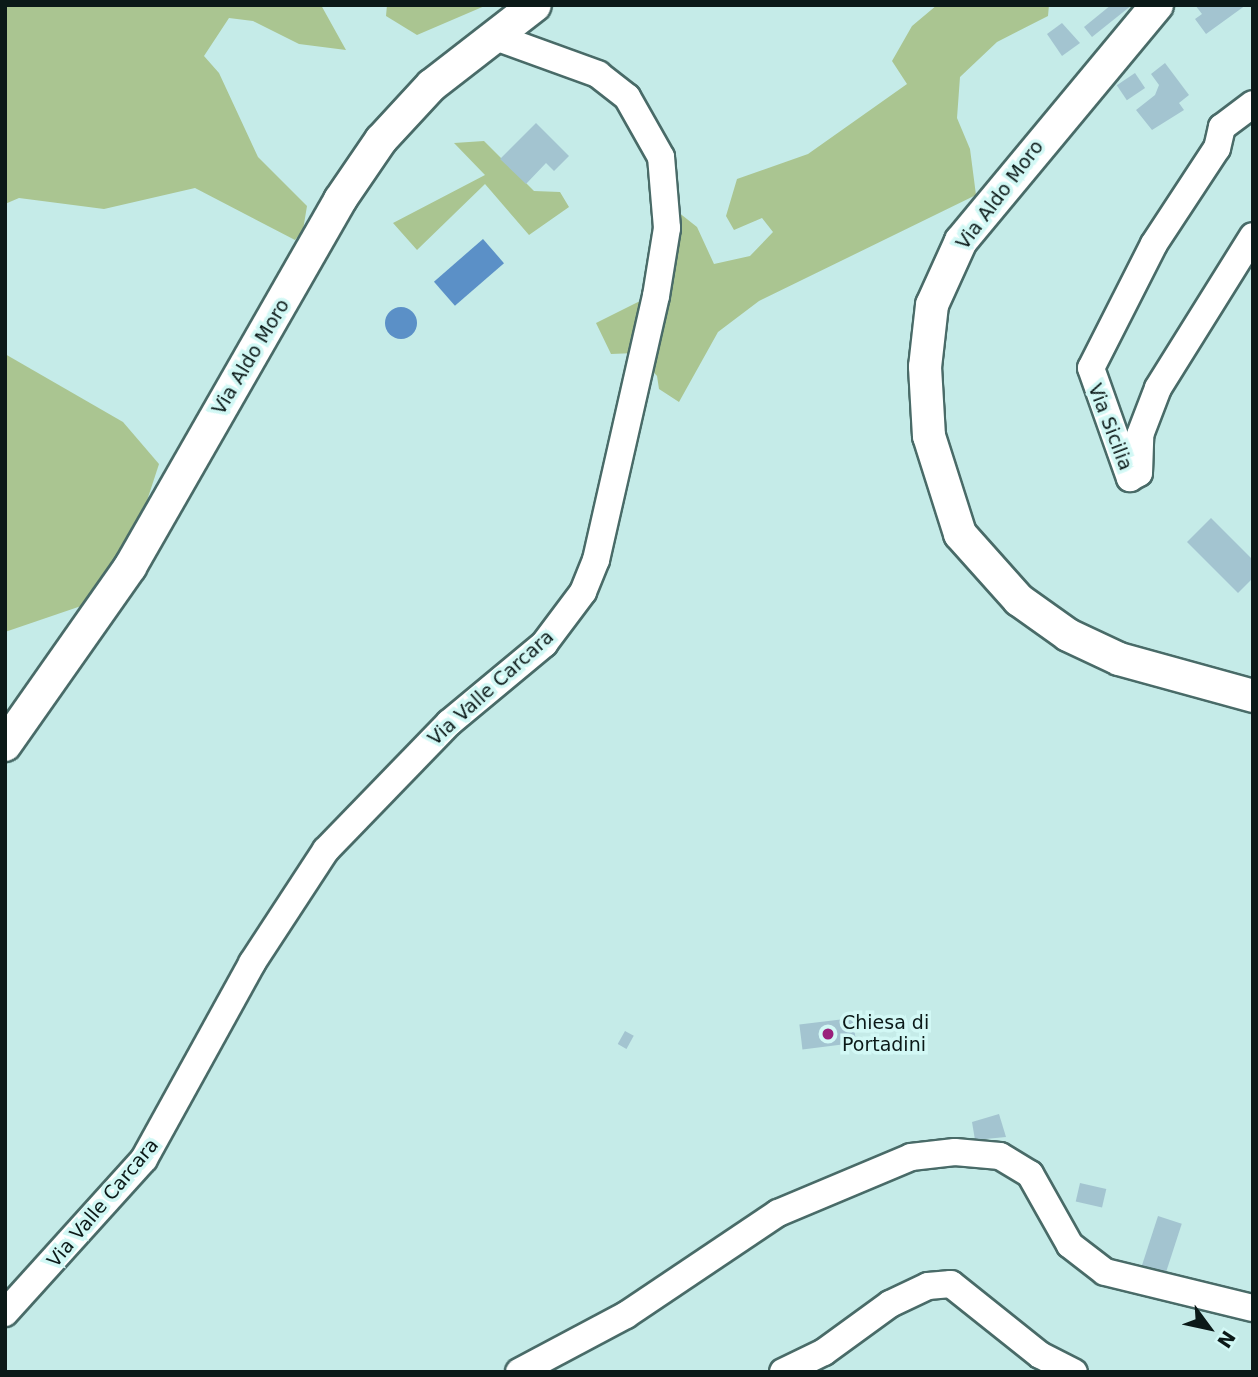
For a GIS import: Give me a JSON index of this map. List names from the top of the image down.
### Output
{
  "streets": {
    "main road": ["Via Aldo Moro"],
    "street": ["Via Sicilia", "Via Valle Carcara"]
  },
  "crossings": [
    ["Via Aldo Moro", "Via Valle Carcara"]
  ],
  "places": ["Chiesa di Portadini"],
  "north": "bottom right"
}
